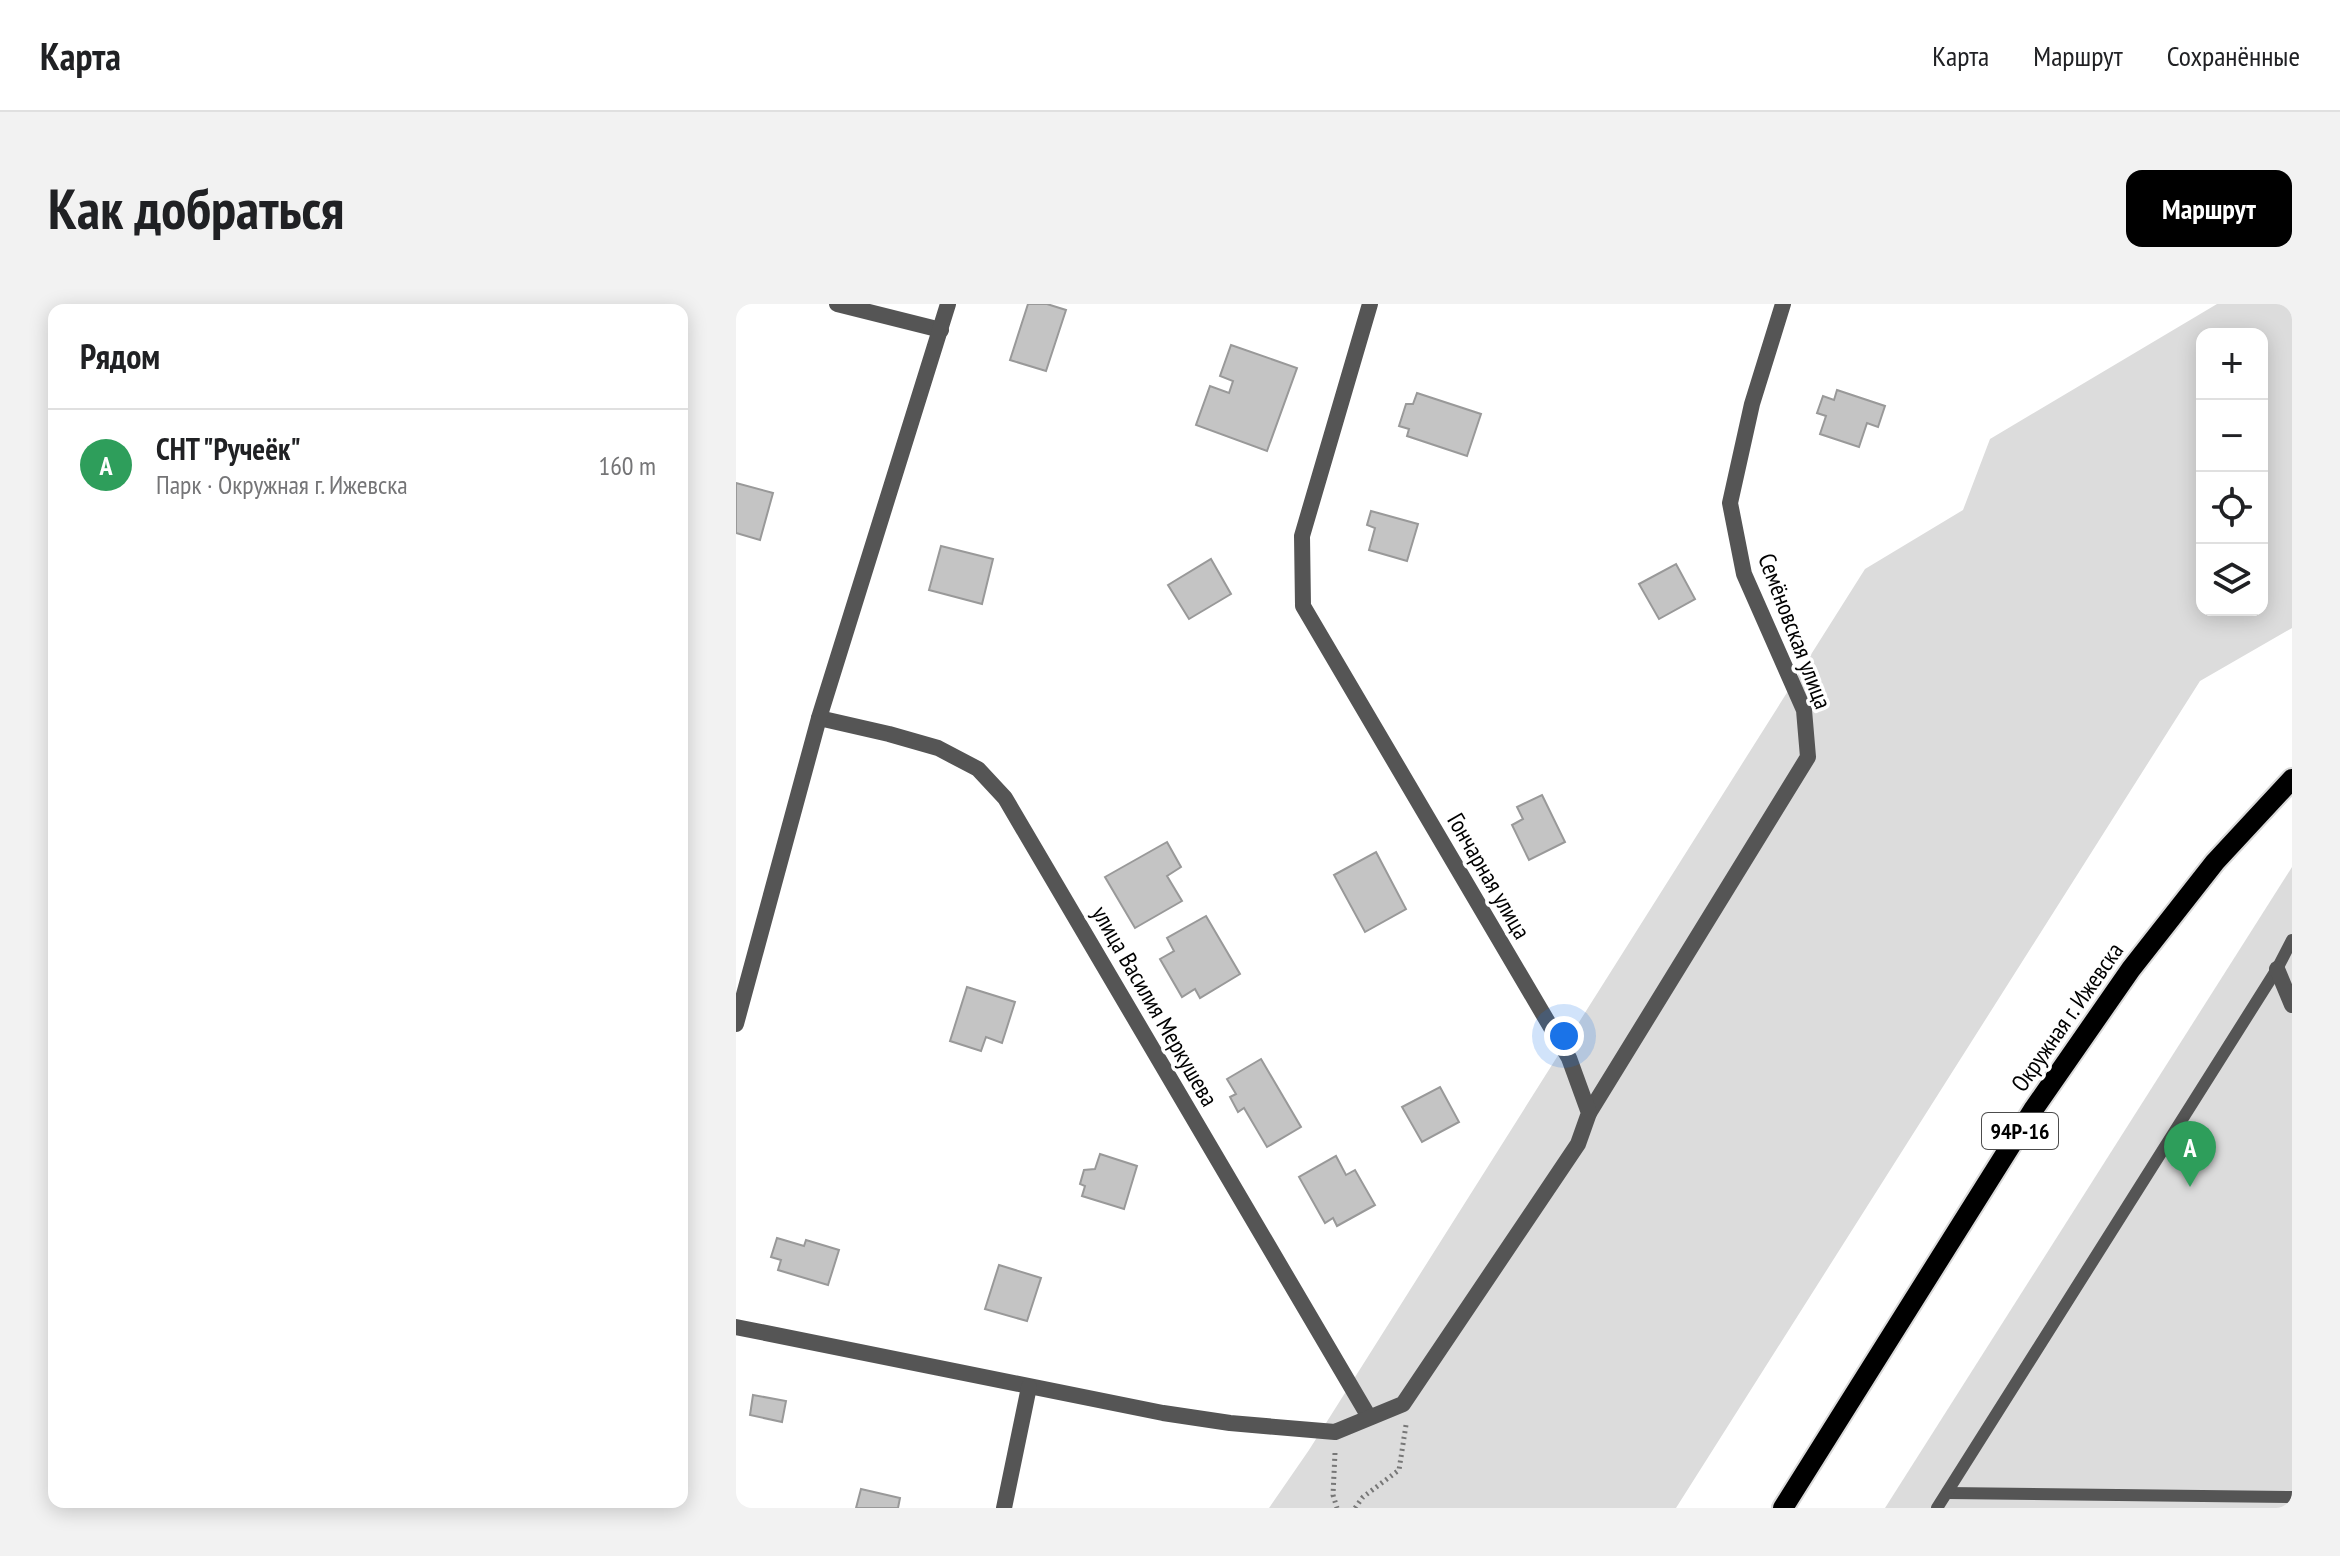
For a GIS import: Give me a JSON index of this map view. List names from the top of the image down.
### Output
{
  "streets": {
    "main road": ["Окружная г. Ижевска", "94Р-16"],
    "street": ["Семёновская улица", "Гончарная улица", "улица Василия Меркушева"]
  },
  "crossings": [
    ["Семёновская улица", "Гончарная улица"]
  ],
  "page": {
    "header": "Карта",
    "nav": ["Карта", "Маршрут", "Сохранённые"],
    "buttons": "Маршрут",
    "title": "Как добраться",
    "heading": "Рядом",
    "map_buttons": ["+", "−"],
    "list": [
      {
        "mark": "A",
        "name": "СНТ \"Ручеёк\"",
        "note": "Парк · Окружная г. Ижевска",
        "value": "160 m"
      }
    ],
    "pins": "A"
  }
}
